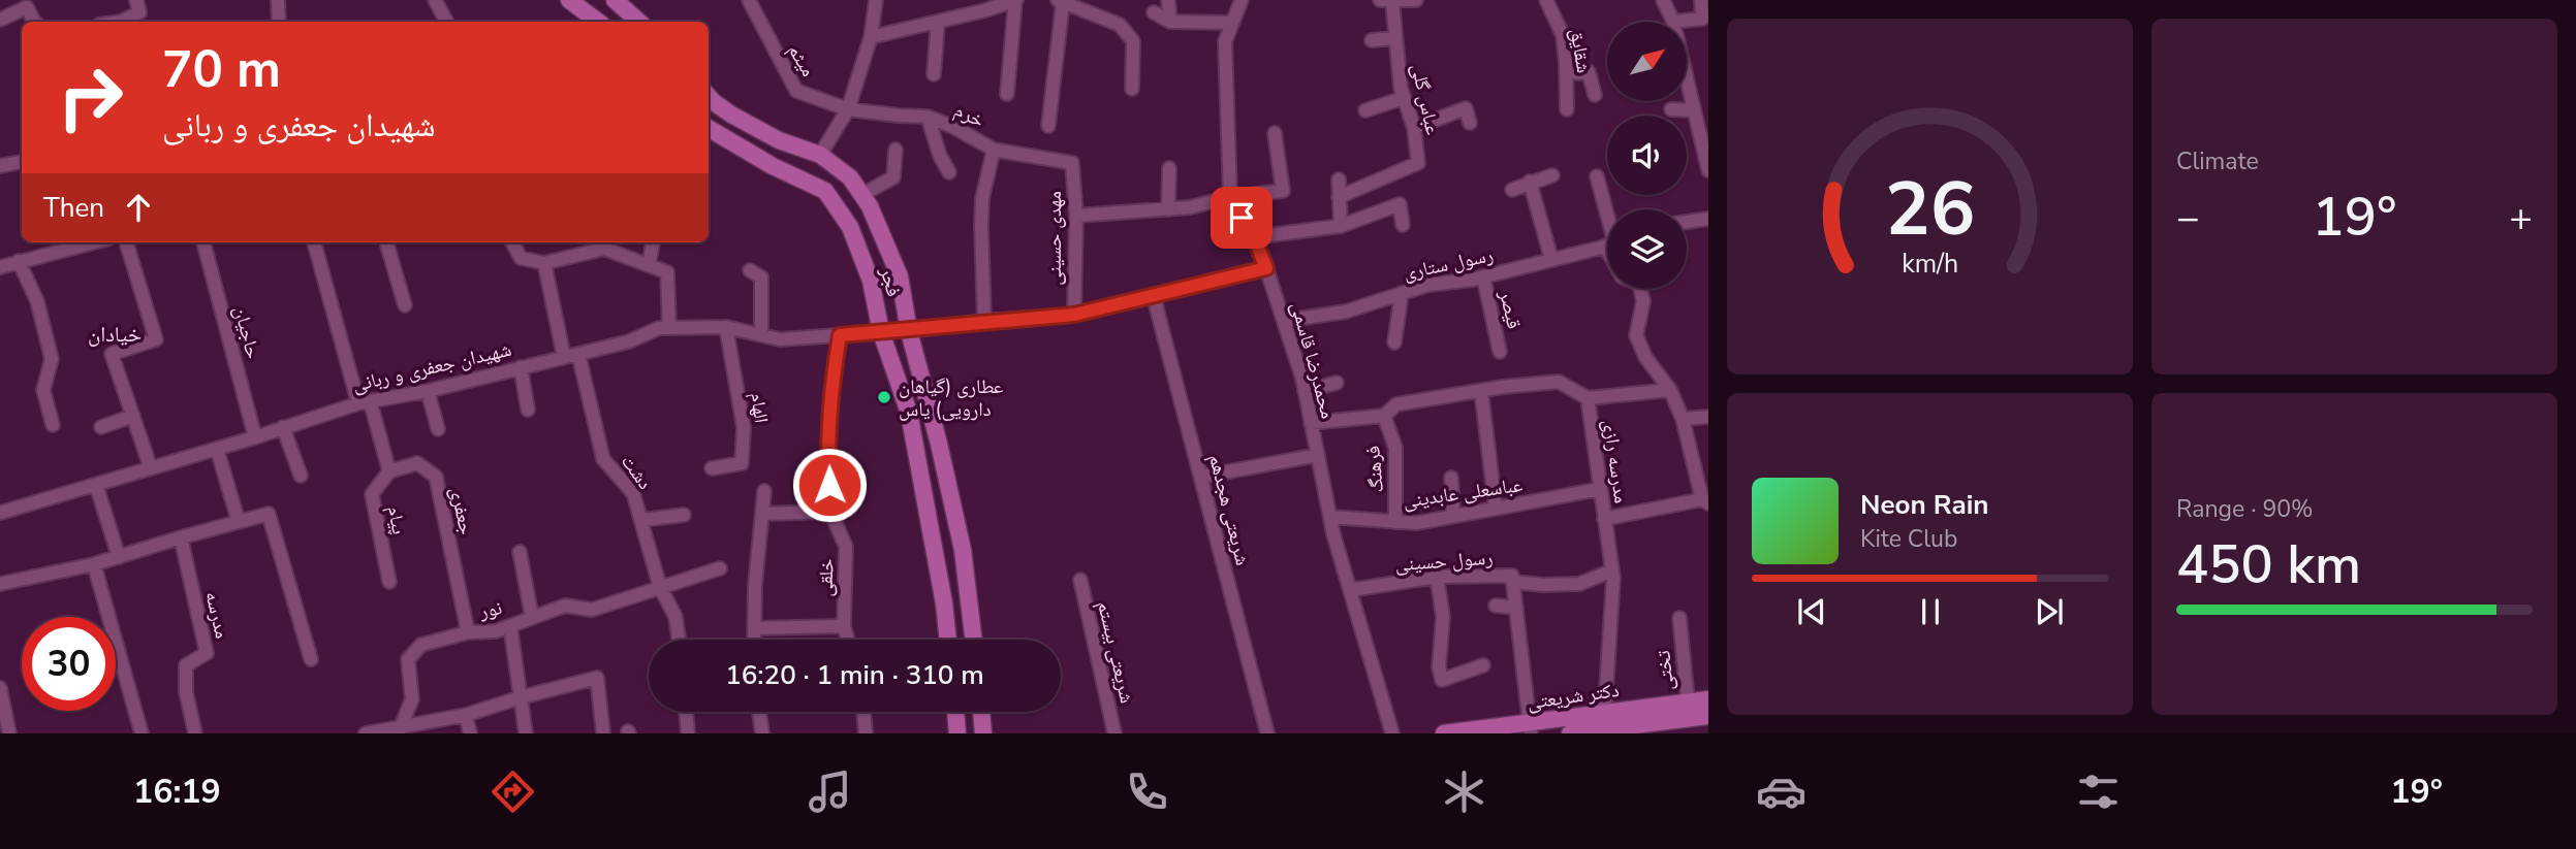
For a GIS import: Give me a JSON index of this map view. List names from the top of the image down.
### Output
{
  "streets": {
    "main road": ["فجر", "دکتر شریعتی"],
    "street": [
      "شقایق",
      "میثم",
      "عباس گلی",
      "خرم",
      "مهدی حسینی",
      "رسول ستاری",
      "قیصر",
      "حاجیان",
      "محمدرضا قاسمی",
      "شهیدان جعفری و ربانی",
      "الهام",
      "مدرسه رازی",
      "فرهنگ",
      "دشت",
      "عباسعلی عابدینی",
      "شریعتی هجدهم",
      "جعفری",
      "پیام",
      "رسول حسینی",
      "خلقی",
      "نور",
      "مدرسه",
      "شریعتی بیستم",
      "تختی"
    ]
  },
  "crossings": [
    ["میثم", "خرم"],
    ["خرم", "مهدی حسینی"],
    ["رسول ستاری", "قیصر"],
    ["رسول ستاری", "محمدرضا قاسمی"],
    ["فجر", "شهیدان جعفری و ربانی"],
    ["حاجیان", "شهیدان جعفری و ربانی"],
    ["محمدرضا قاسمی", "مدرسه رازی"],
    ["محمدرضا قاسمی", "عباسعلی عابدینی"],
    ["محمدرضا قاسمی", "رسول حسینی"],
    ["شهیدان جعفری و ربانی", "الهام"],
    ["شهیدان جعفری و ربانی", "دشت"],
    ["شهیدان جعفری و ربانی", "خلقی"],
    ["مدرسه رازی", "فرهنگ"],
    ["مدرسه رازی", "عباسعلی عابدینی"],
    ["مدرسه رازی", "دکتر شریعتی"],
    ["فرهنگ", "عباسعلی عابدینی"],
    ["دشت", "نور"],
    ["جعفری", "پیام"],
    ["جعفری", "نور"],
    ["رسول حسینی", "دکتر شریعتی"],
    ["تختی", "دکتر شریعتی"]
  ],
  "districts": ["خیادان"],
  "places": ["عطاری (گیاهان دارویی) یاس"],
  "north": "top right",
  "page": {
    "tile": [
      "Climate",
      ["Range · 90%", "450 km"]
    ],
    "turn": ["70 m", "شهیدان جعفری و ربانی"],
    "then": "Then",
    "heat": ["−", "19°", "+"],
    "song": ["Neon Rain", "Kite Club"],
    "limit": "30",
    "trip": "16:20 · 1 min · 310 m",
    "tabs": ["16:19", "19°"],
    "gauge": ["26", "km/h"]
  }
}
